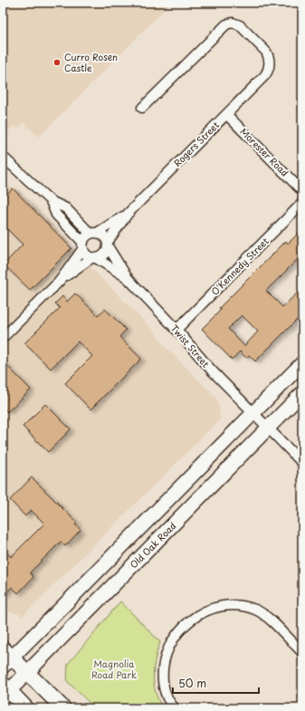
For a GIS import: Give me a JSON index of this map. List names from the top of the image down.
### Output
{
  "streets": {
    "main road": ["Old Oak Road"],
    "street": [
      "Rogers Street",
      "Morester Road",
      "O'Kennedy Street",
      "Twist Street"
    ]
  },
  "crossings": [
    ["Rogers Street", "Morester Road"],
    ["Rogers Street", "Twist Street"],
    ["O'Kennedy Street", "Twist Street"],
    ["Twist Street", "Old Oak Road"]
  ],
  "parks": ["Magnolia Road Park"],
  "places": ["Curro Rosen Castle"],
  "scale_bar": "50 m"
}
